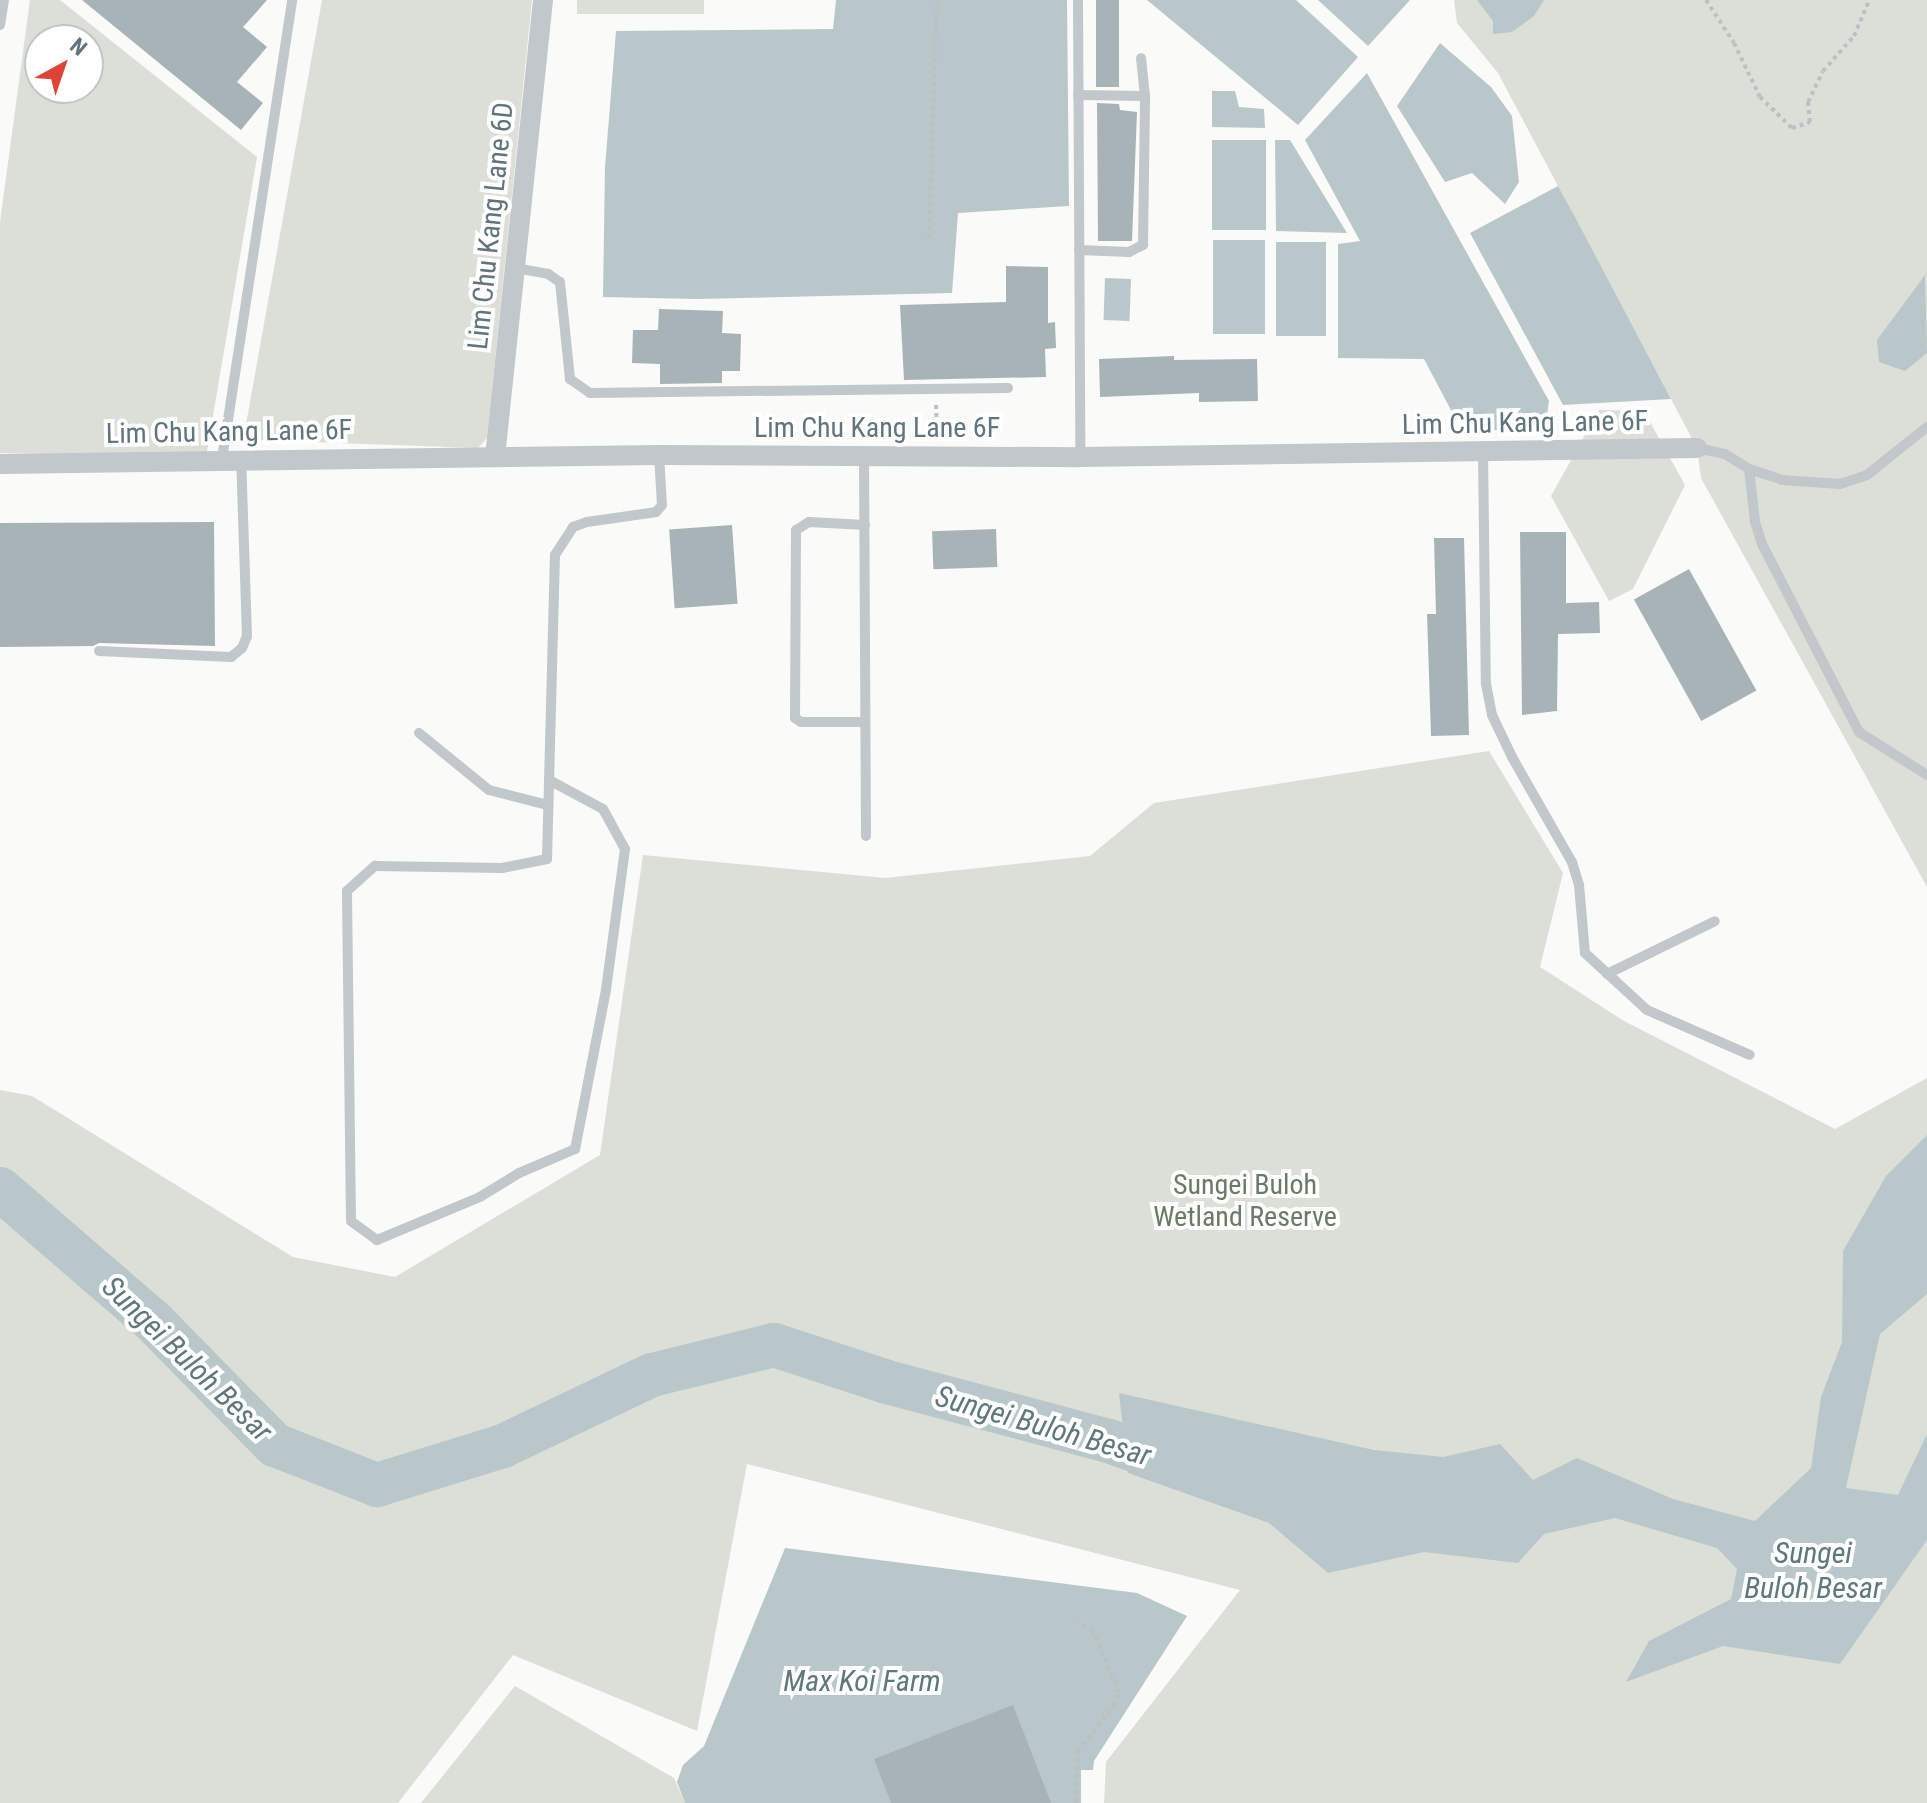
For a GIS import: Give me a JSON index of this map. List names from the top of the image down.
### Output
{
  "streets": {
    "street": ["Lim Chu Kang Lane 6D", "Lim Chu Kang Lane 6F"]
  },
  "crossings": [
    ["Lim Chu Kang Lane 6D", "Lim Chu Kang Lane 6F"]
  ],
  "water": ["Sungei Buloh Besar", "Max Koi Farm"],
  "parks": ["Sungei Buloh Wetland Reserve"],
  "north": "top right"
}
